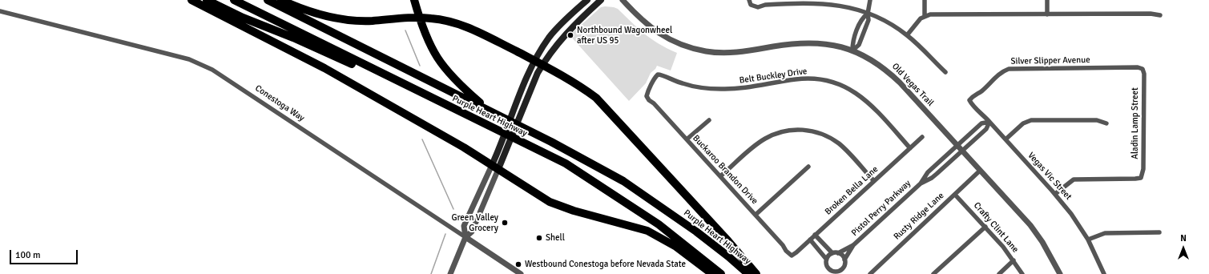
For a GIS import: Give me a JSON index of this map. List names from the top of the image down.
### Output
{
  "streets": {
    "highway": ["Purple Heart Highway"],
    "street": [
      "Silver Slipper Avenue",
      "Belt Buckley Drive",
      "Old Vegas Trail",
      "Conestoga Way",
      "Aladin Lamp Street",
      "Buckaroo Brandon Drive",
      "Vegas Vic Street",
      "Broken Bella Lane",
      "Pistol Perry Parkway",
      "Rusty Ridge Lane",
      "Crafty Clint Lane"
    ]
  },
  "crossings": [
    ["Silver Slipper Avenue", "Aladin Lamp Street"],
    ["Silver Slipper Avenue", "Vegas Vic Street"],
    ["Belt Buckley Drive", "Buckaroo Brandon Drive"],
    ["Belt Buckley Drive", "Broken Bella Lane"],
    ["Old Vegas Trail", "Pistol Perry Parkway"],
    ["Old Vegas Trail", "Rusty Ridge Lane"],
    ["Aladin Lamp Street", "Vegas Vic Street"],
    ["Buckaroo Brandon Drive", "Broken Bella Lane"],
    ["Vegas Vic Street", "Pistol Perry Parkway"],
    ["Rusty Ridge Lane", "Crafty Clint Lane"]
  ],
  "places": [
    "Northbound Wagonwheel after US 95",
    "Green Valley Grocery",
    "Shell",
    "Westbound Conestoga before Nevada State"
  ],
  "scale_bar": "100 m",
  "north": "top"
}
